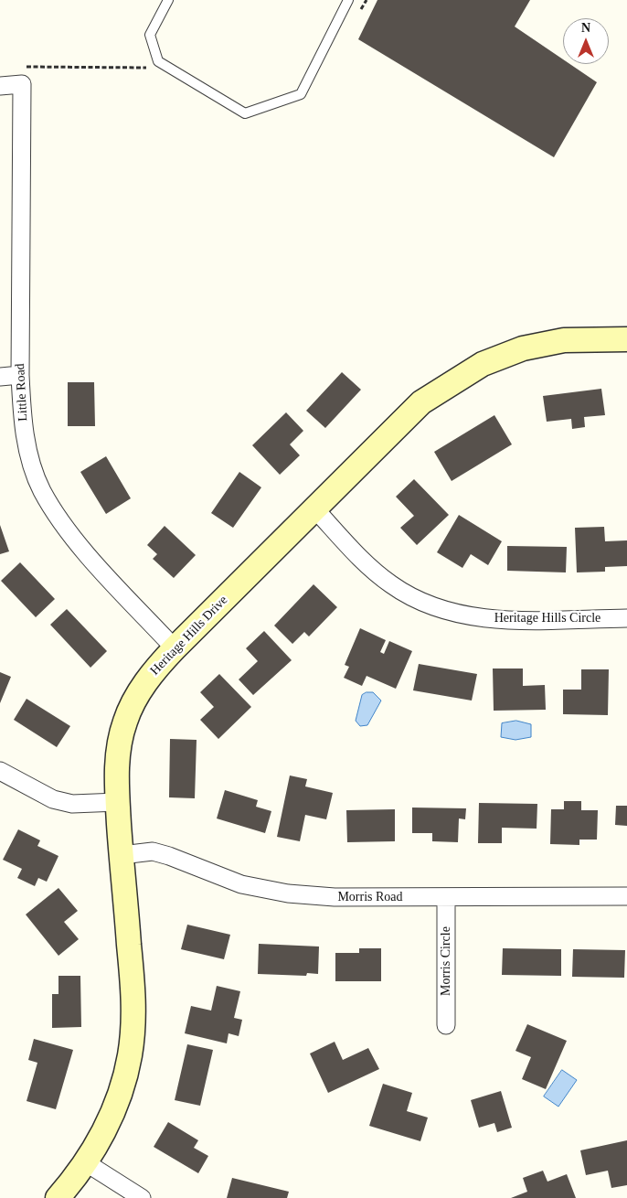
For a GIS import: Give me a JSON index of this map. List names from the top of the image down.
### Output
{
  "streets": {
    "street": [
      "Little Road",
      "Heritage Hills Circle",
      "Heritage Hills Drive",
      "Morris Road",
      "Morris Circle"
    ]
  },
  "crossings": [
    ["Little Road", "Heritage Hills Drive"],
    ["Heritage Hills Circle", "Heritage Hills Drive"],
    ["Heritage Hills Drive", "Morris Road"],
    ["Morris Road", "Morris Circle"]
  ],
  "north": "top"
}
